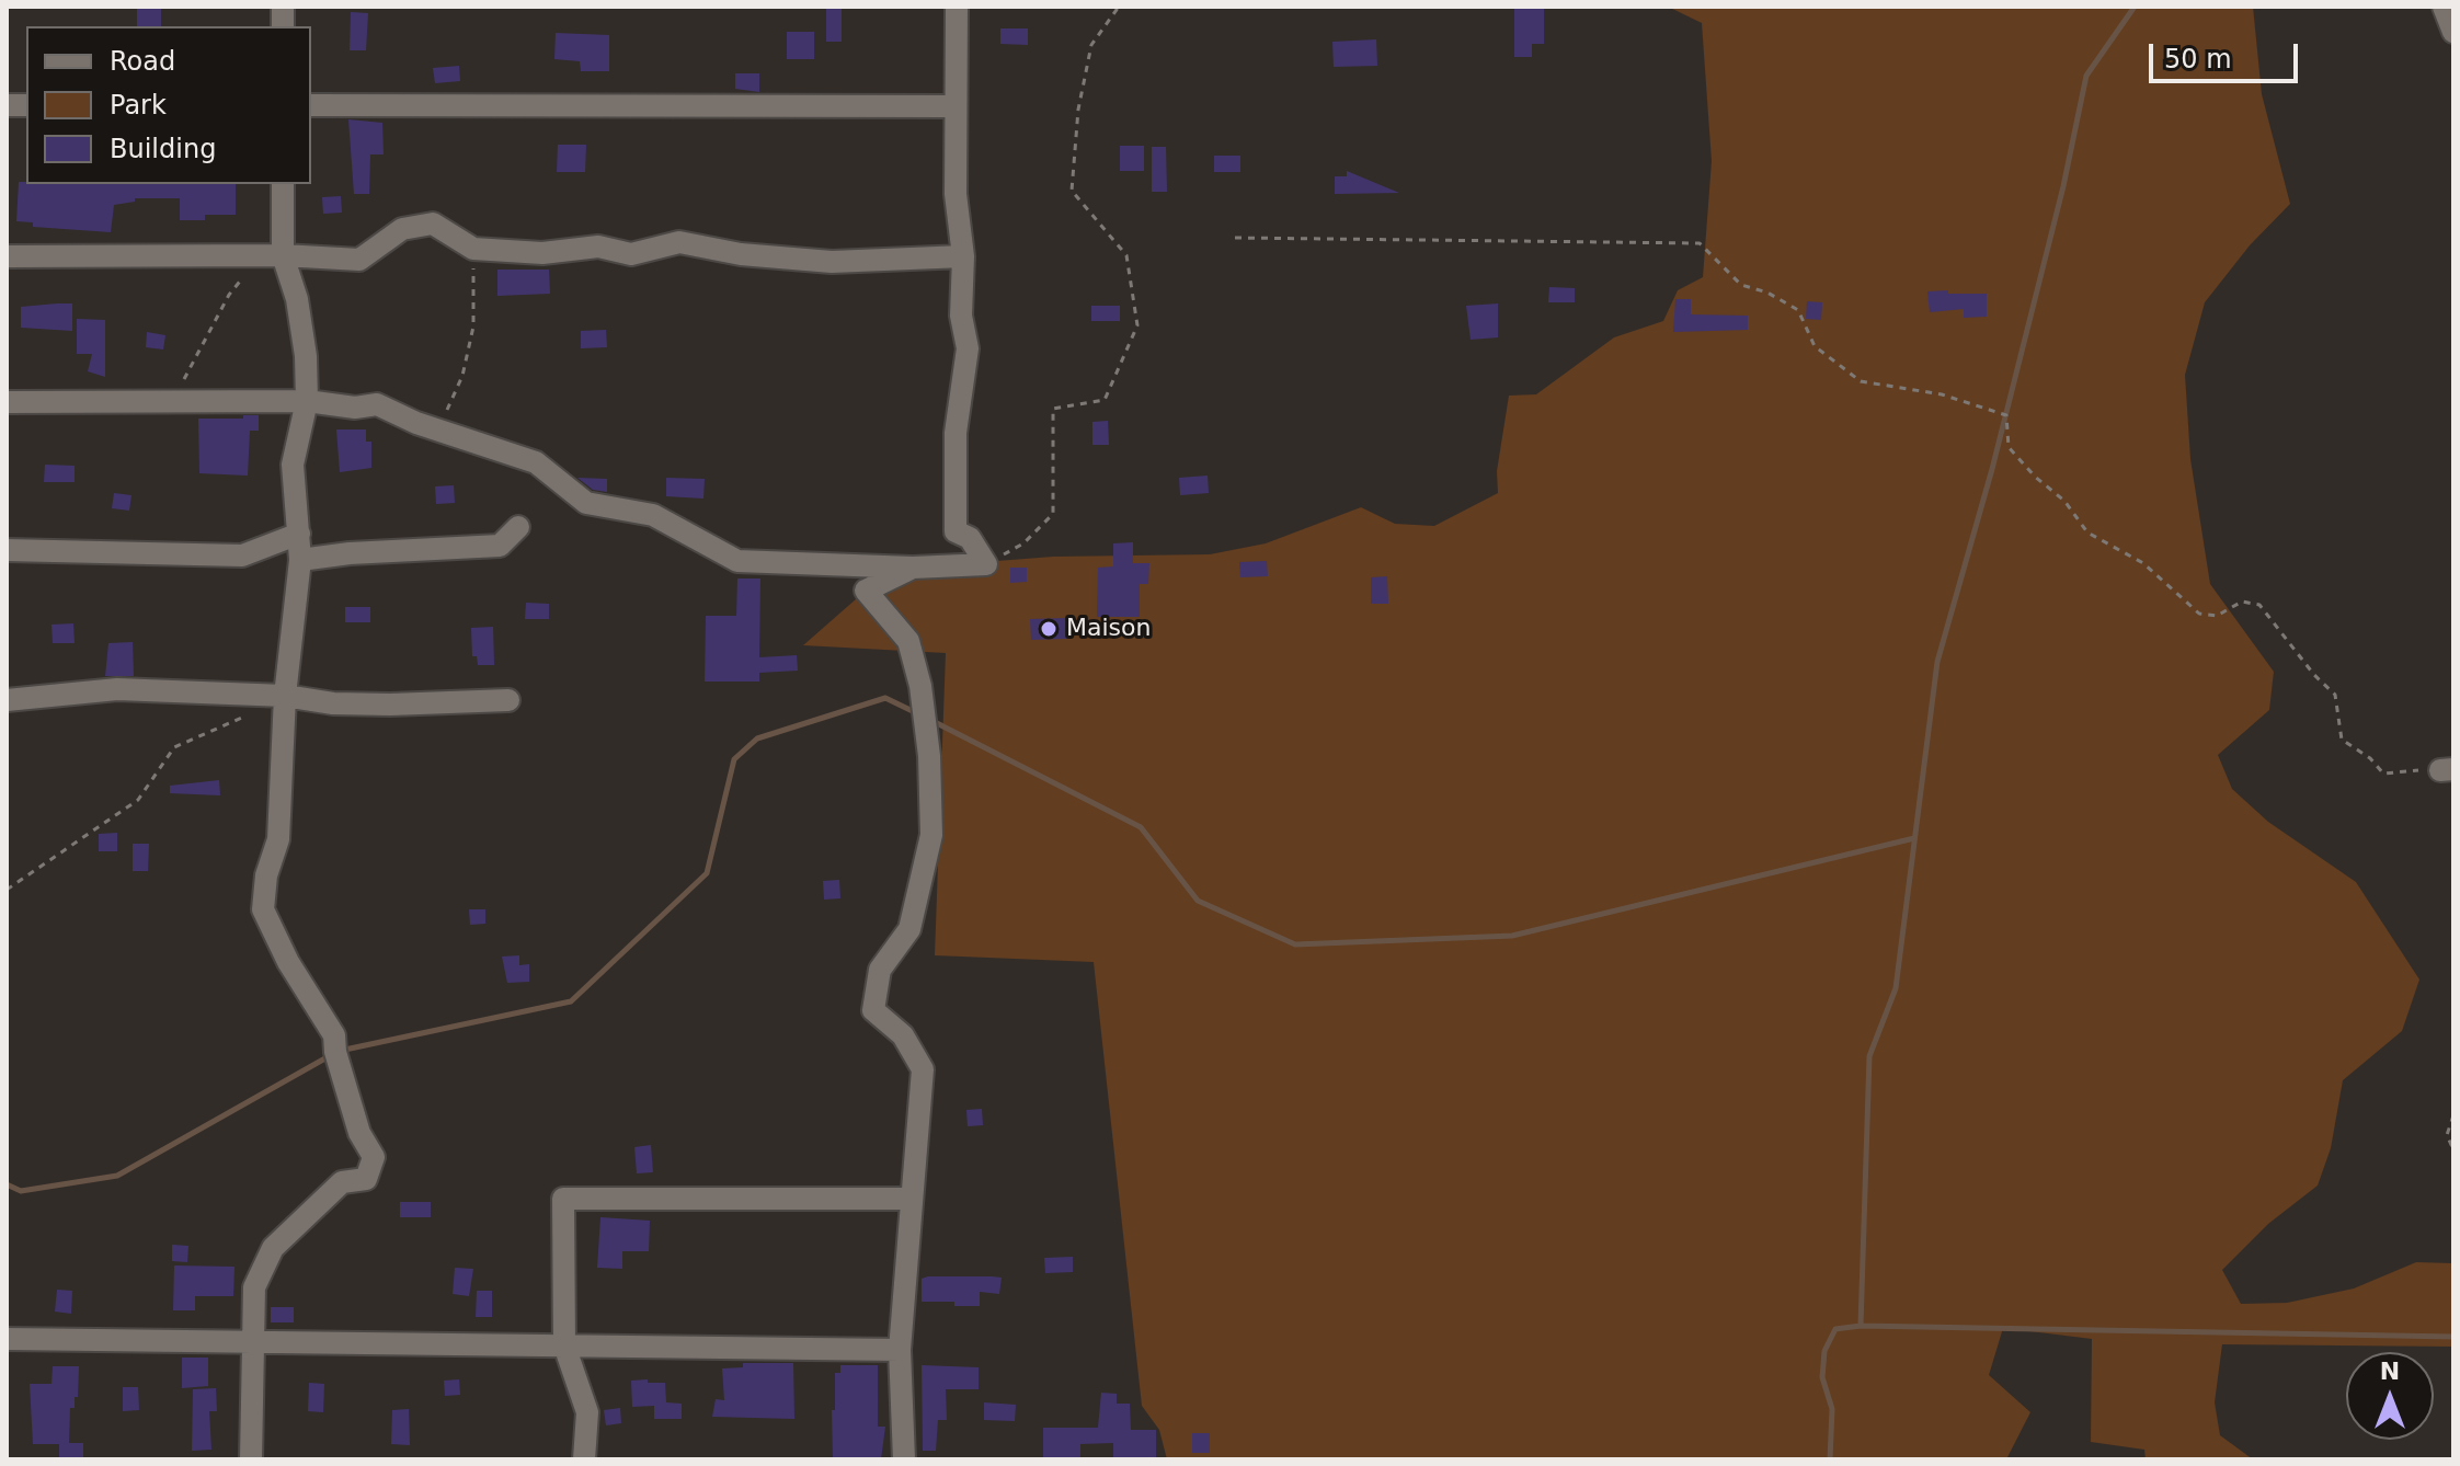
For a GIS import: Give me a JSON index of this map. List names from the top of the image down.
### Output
{
  "places": ["Maison"],
  "legend": ["Road", "Park", "Building"],
  "scale_bar": "50 m",
  "north": "top"
}
